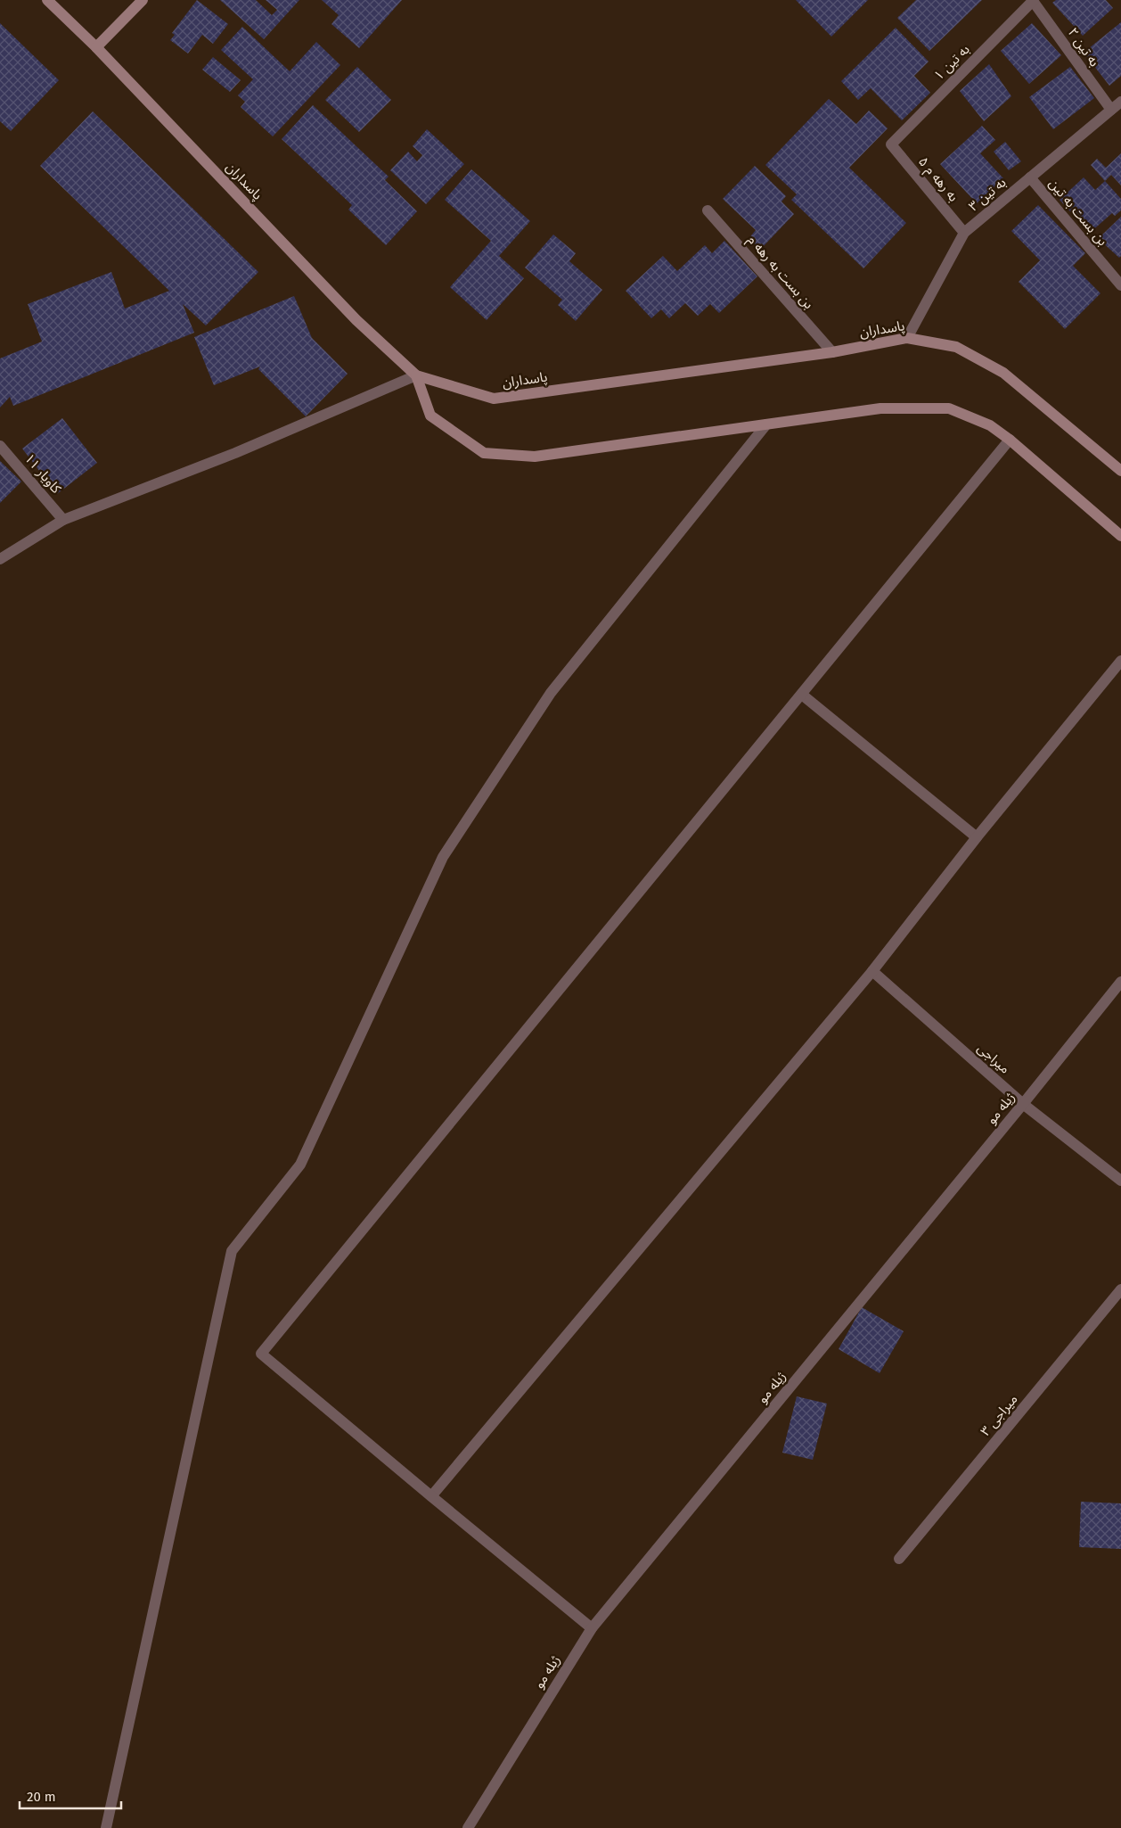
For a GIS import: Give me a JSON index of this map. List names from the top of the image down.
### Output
{
  "streets": {
    "main road": ["پاسداران"],
    "street": [
      "به تین ۲",
      "به تین ۱",
      "به رهه م ۵",
      "به تین ۳",
      "بن بست به تین",
      "بن بست به رهه م",
      "کاویار ۱۱",
      "میراجی",
      "ژیله مو",
      "میراجی ۳"
    ]
  },
  "crossings": [
    ["به تین ۲", "به تین ۱"],
    ["به تین ۲", "به تین ۳"],
    ["به تین ۱", "به رهه م ۵"],
    ["به رهه م ۵", "به تین ۳"],
    ["پاسداران", "به تین ۳"],
    ["پاسداران", "بن بست به رهه م"],
    ["به تین ۳", "بن بست به تین"],
    ["میراجی", "ژیله مو"]
  ],
  "scale_bar": "20 m"
}
